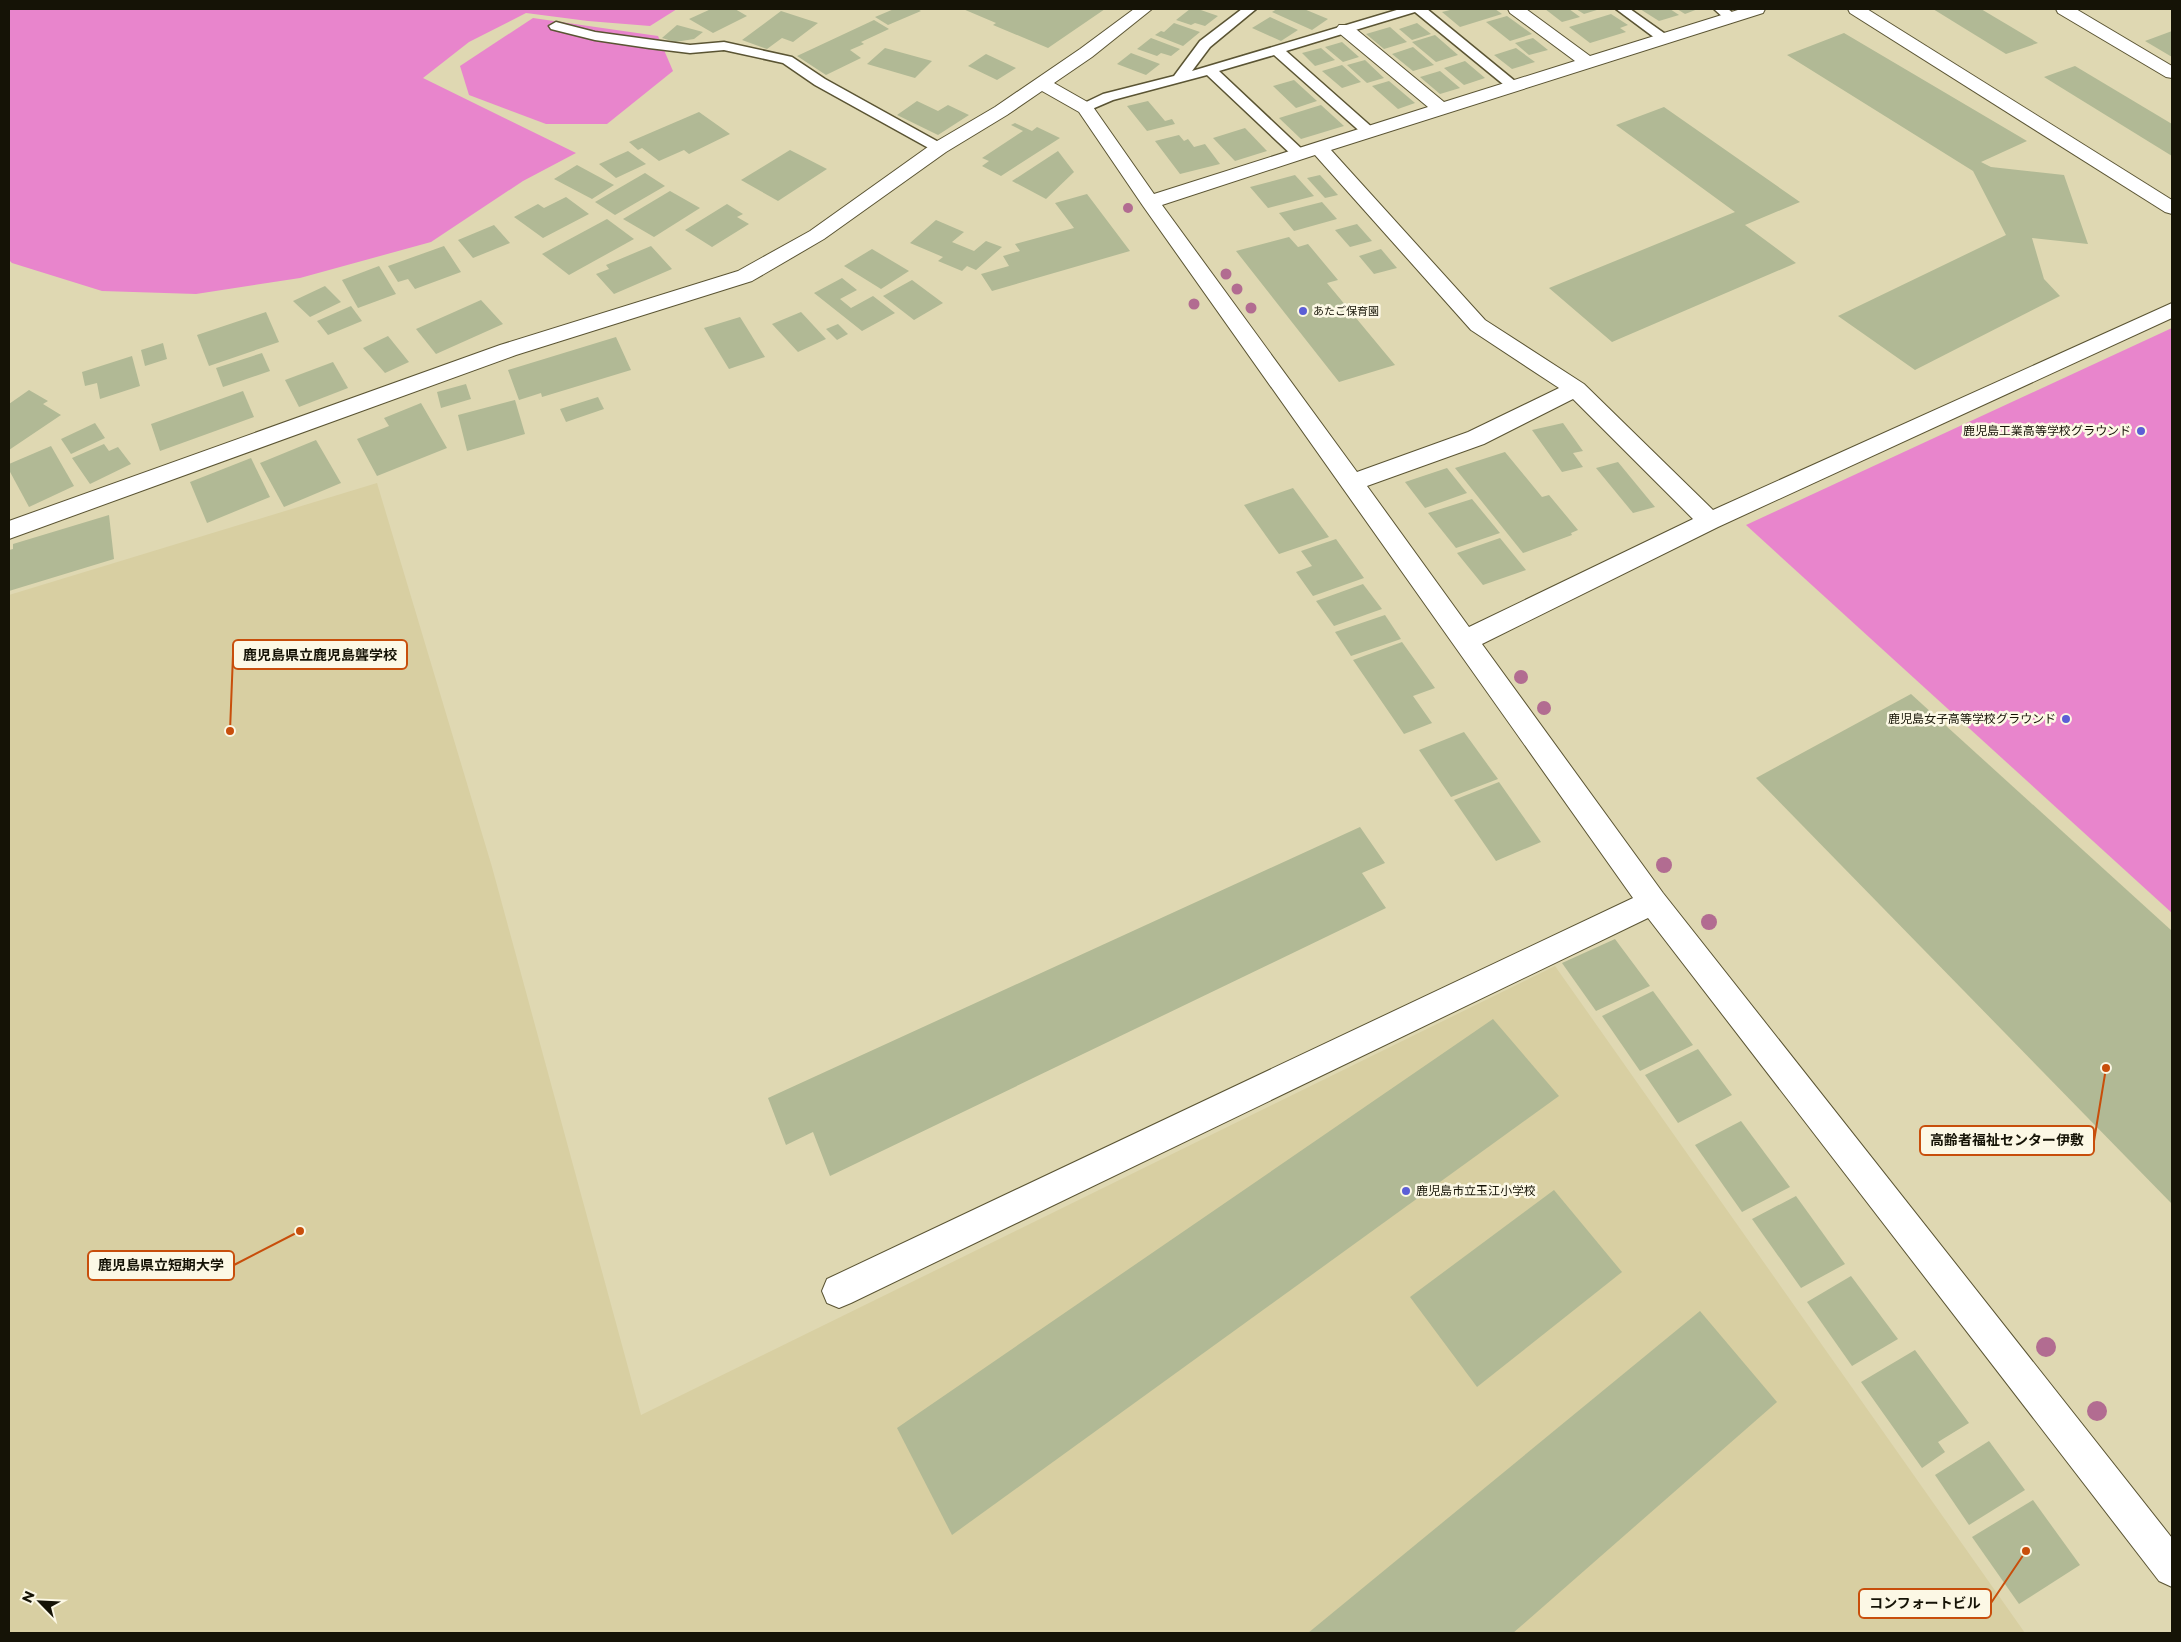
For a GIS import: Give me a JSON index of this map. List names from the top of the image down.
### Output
{
  "places": [
    "あたご保育園",
    "鹿児島工業高等学校グラウンド",
    "鹿児島女子高等学校グラウンド",
    "鹿児島県立鹿児島聾学校",
    "高齢者福祉センター伊敷",
    "鹿児島市立玉江小学校",
    "鹿児島県立短期大学",
    "コンフォートビル"
  ],
  "north": "top left"
}
